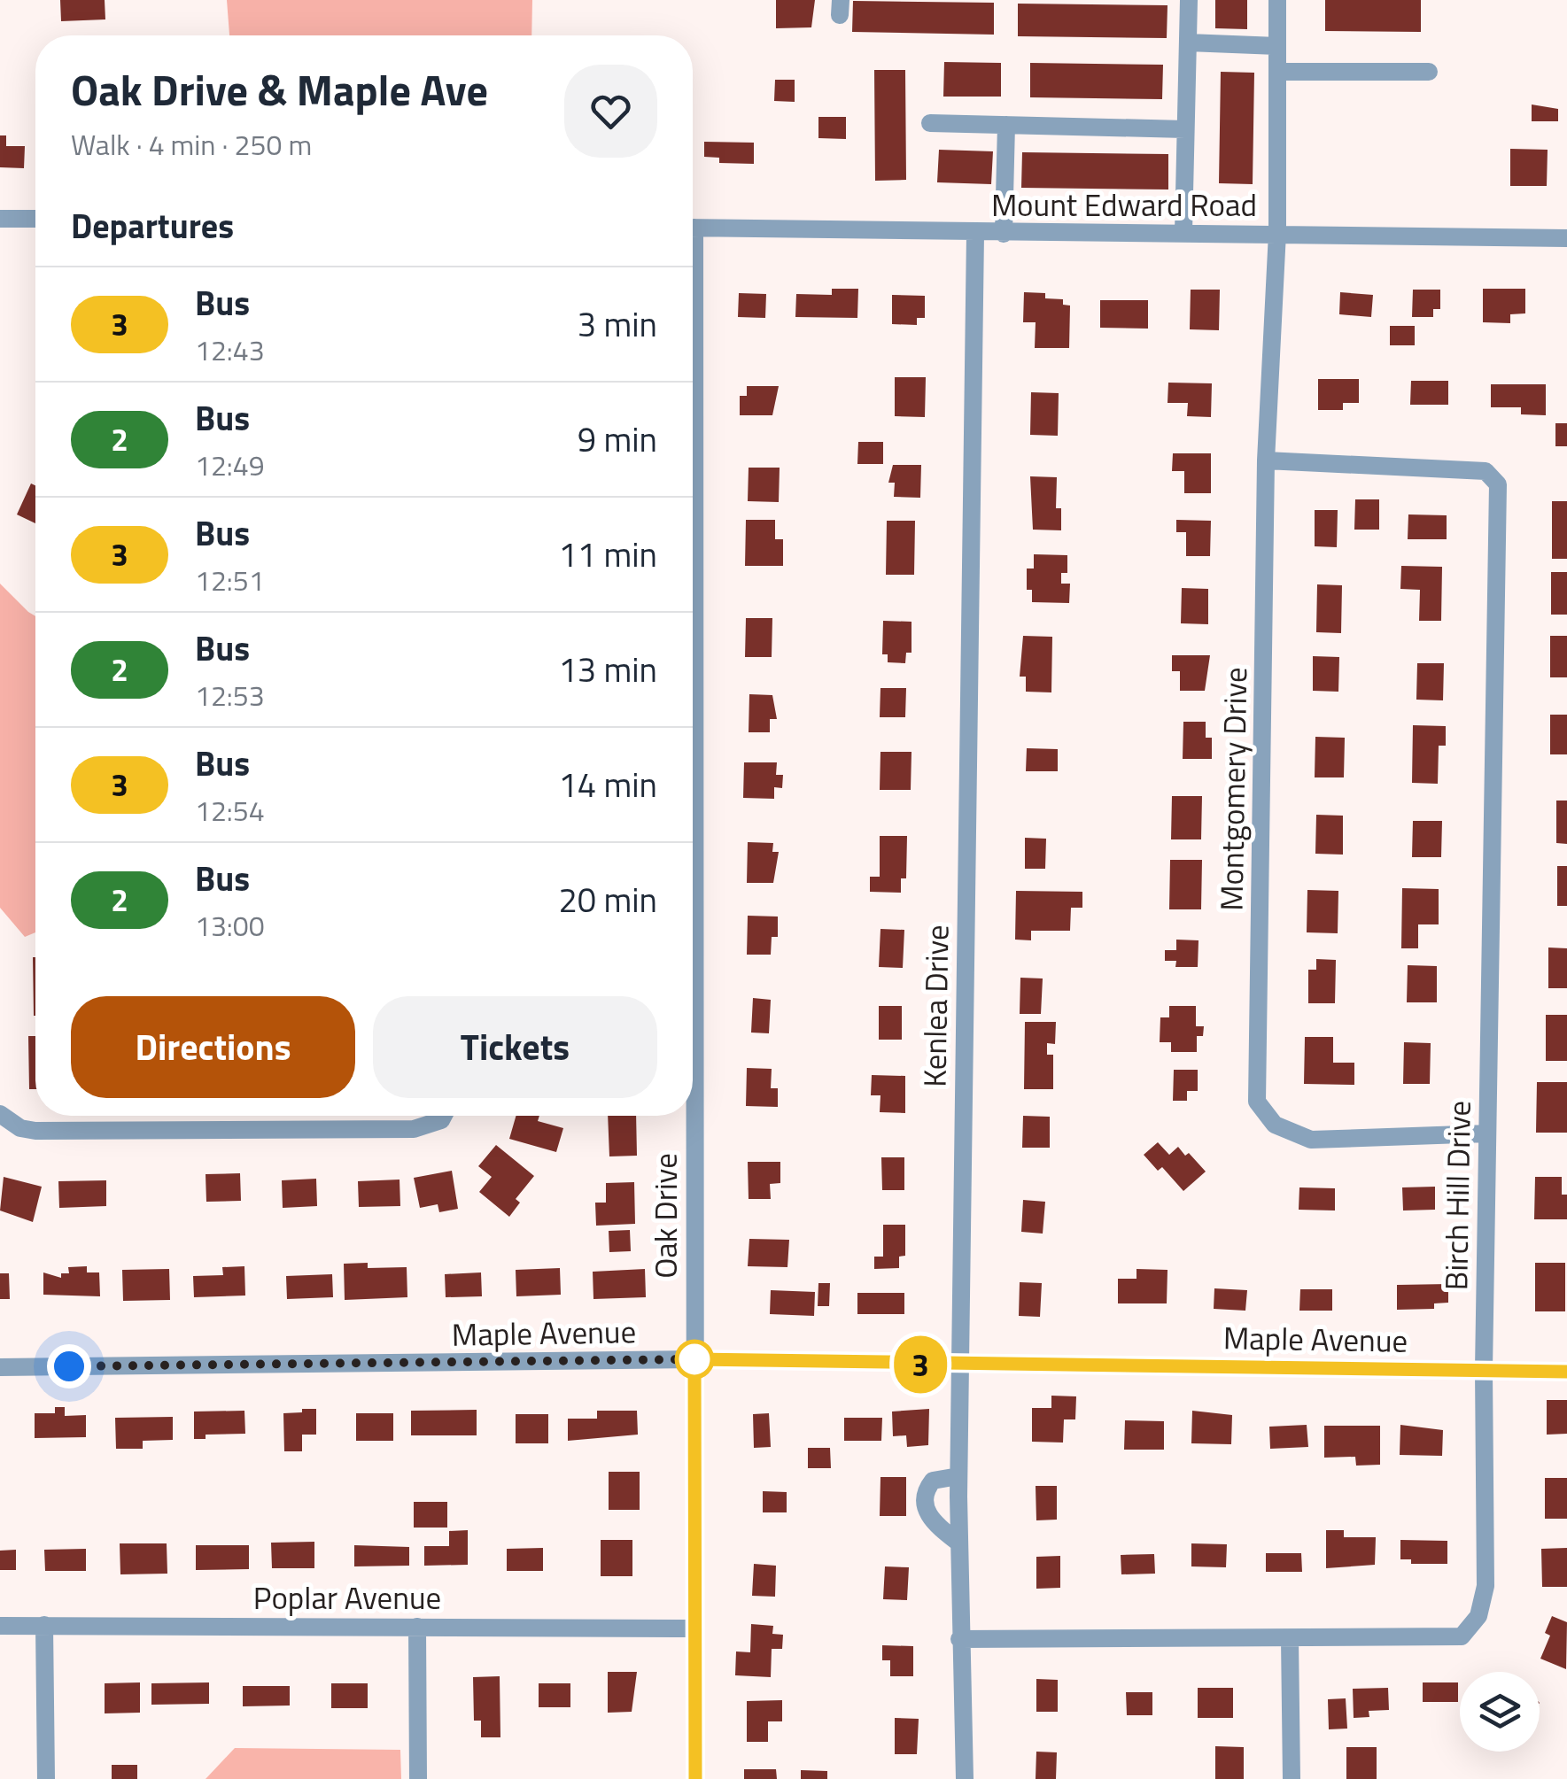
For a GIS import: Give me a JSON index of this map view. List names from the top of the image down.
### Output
{
  "streets": {
    "street": [
      "Mount Edward Road",
      "Montgomery Drive",
      "Kenlea Drive",
      "Birch Hill Drive",
      "Oak Drive",
      "Maple Avenue",
      "Poplar Avenue"
    ]
  },
  "crossings": [
    ["Mount Edward Road", "Montgomery Drive"],
    ["Mount Edward Road", "Kenlea Drive"],
    ["Montgomery Drive", "Birch Hill Drive"],
    ["Kenlea Drive", "Birch Hill Drive"],
    ["Kenlea Drive", "Maple Avenue"],
    ["Birch Hill Drive", "Maple Avenue"],
    ["Oak Drive", "Maple Avenue"],
    ["Oak Drive", "Poplar Avenue"]
  ],
  "lines": ["bus line 3"],
  "page": {
    "on_map": "3",
    "heading": [
      ["Oak Drive & Maple Ave", "Walk · 4 min · 250 m"],
      "Departures"
    ],
    "list": [
      {
        "mark": "3",
        "name": "Bus",
        "note": "12:43",
        "value": "3 min"
      },
      {
        "mark": "2",
        "name": "Bus",
        "note": "12:49",
        "value": "9 min"
      },
      {
        "mark": "3",
        "name": "Bus",
        "note": "12:51",
        "value": "11 min"
      },
      {
        "mark": "2",
        "name": "Bus",
        "note": "12:53",
        "value": "13 min"
      },
      {
        "mark": "3",
        "name": "Bus",
        "note": "12:54",
        "value": "14 min"
      },
      {
        "mark": "2",
        "name": "Bus",
        "note": "13:00",
        "value": "20 min"
      }
    ],
    "buttons": ["Directions", "Tickets"]
  }
}
